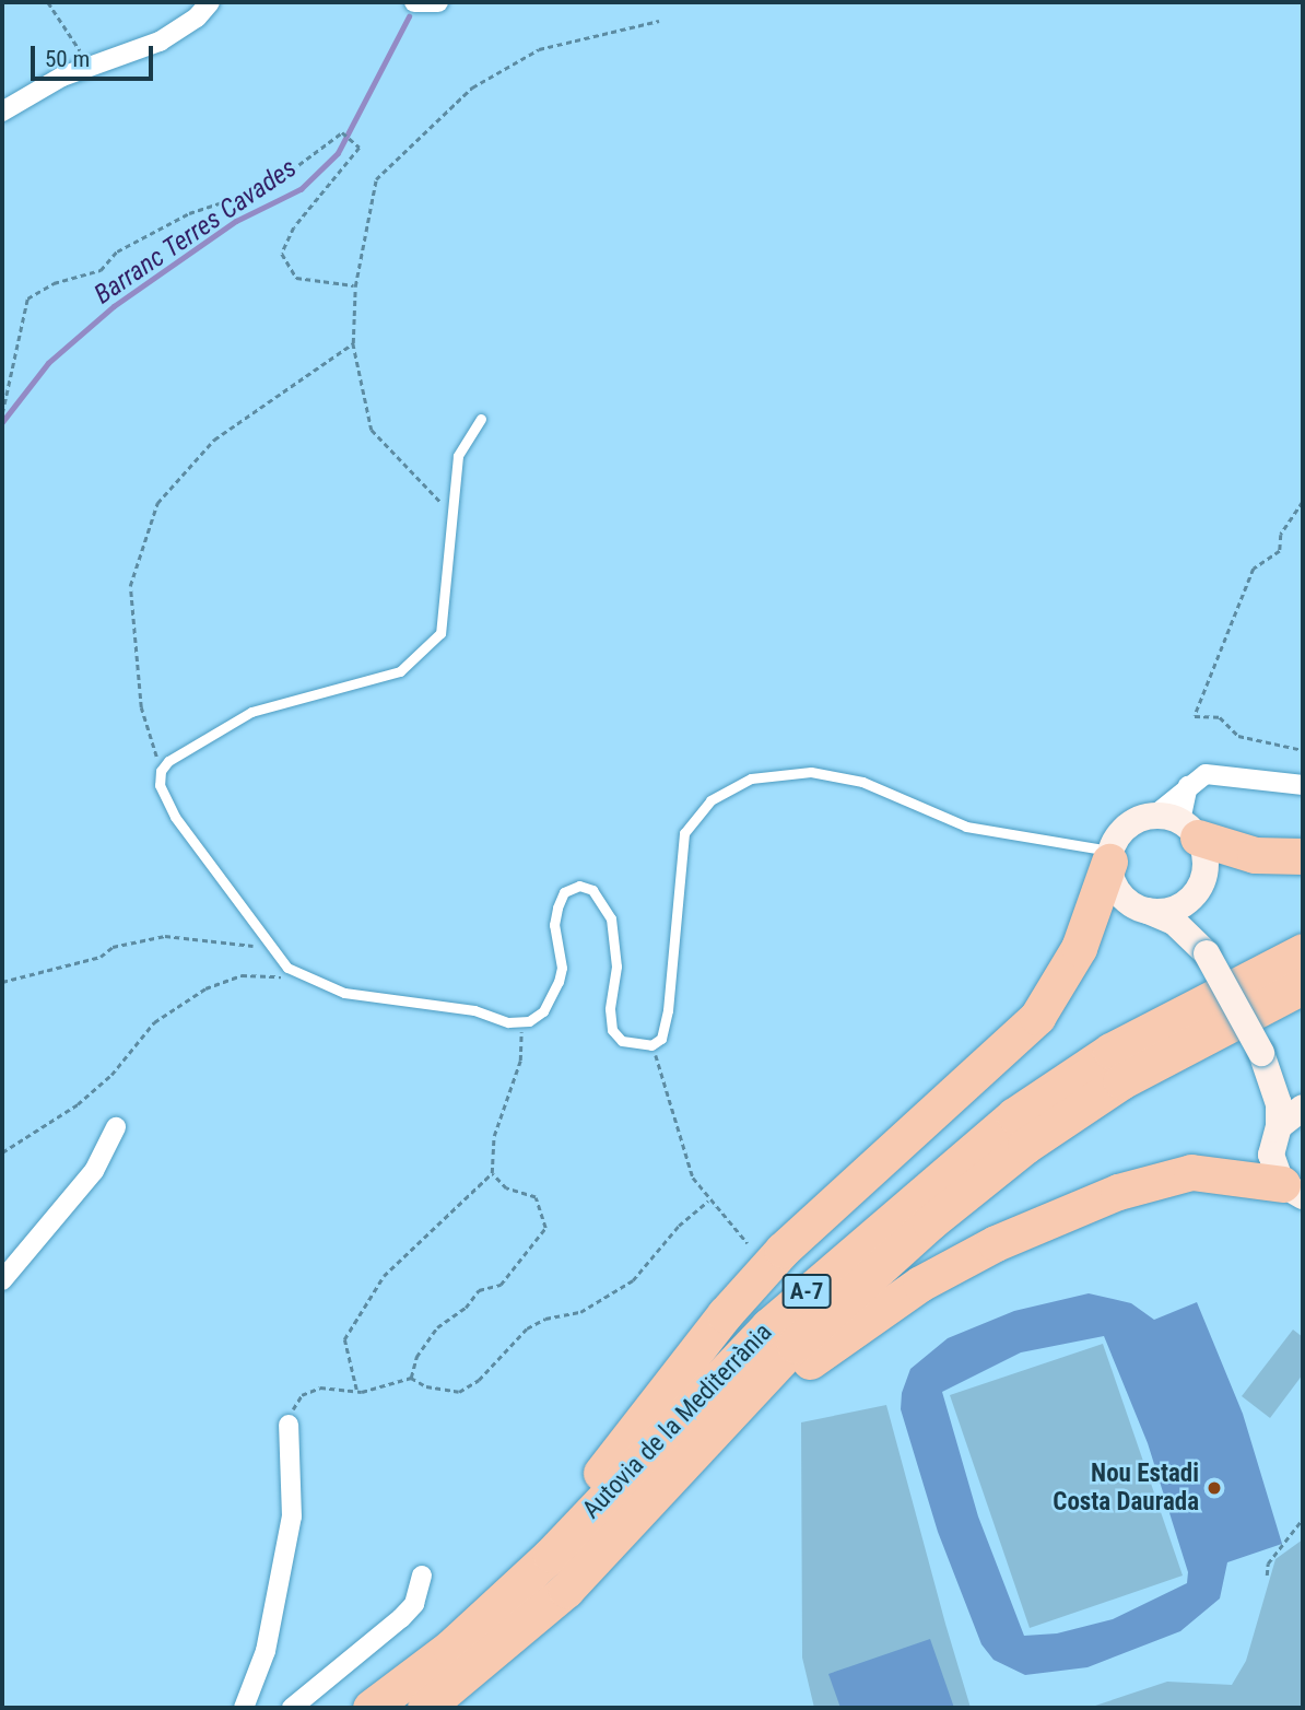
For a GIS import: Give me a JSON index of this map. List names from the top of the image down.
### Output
{
  "streets": {
    "highway": ["A-7", "Autovia de la Mediterrània"]
  },
  "water": ["Barranc Terres Cavades"],
  "places": ["Nou Estadi Costa Daurada"],
  "scale_bar": "50 m"
}
